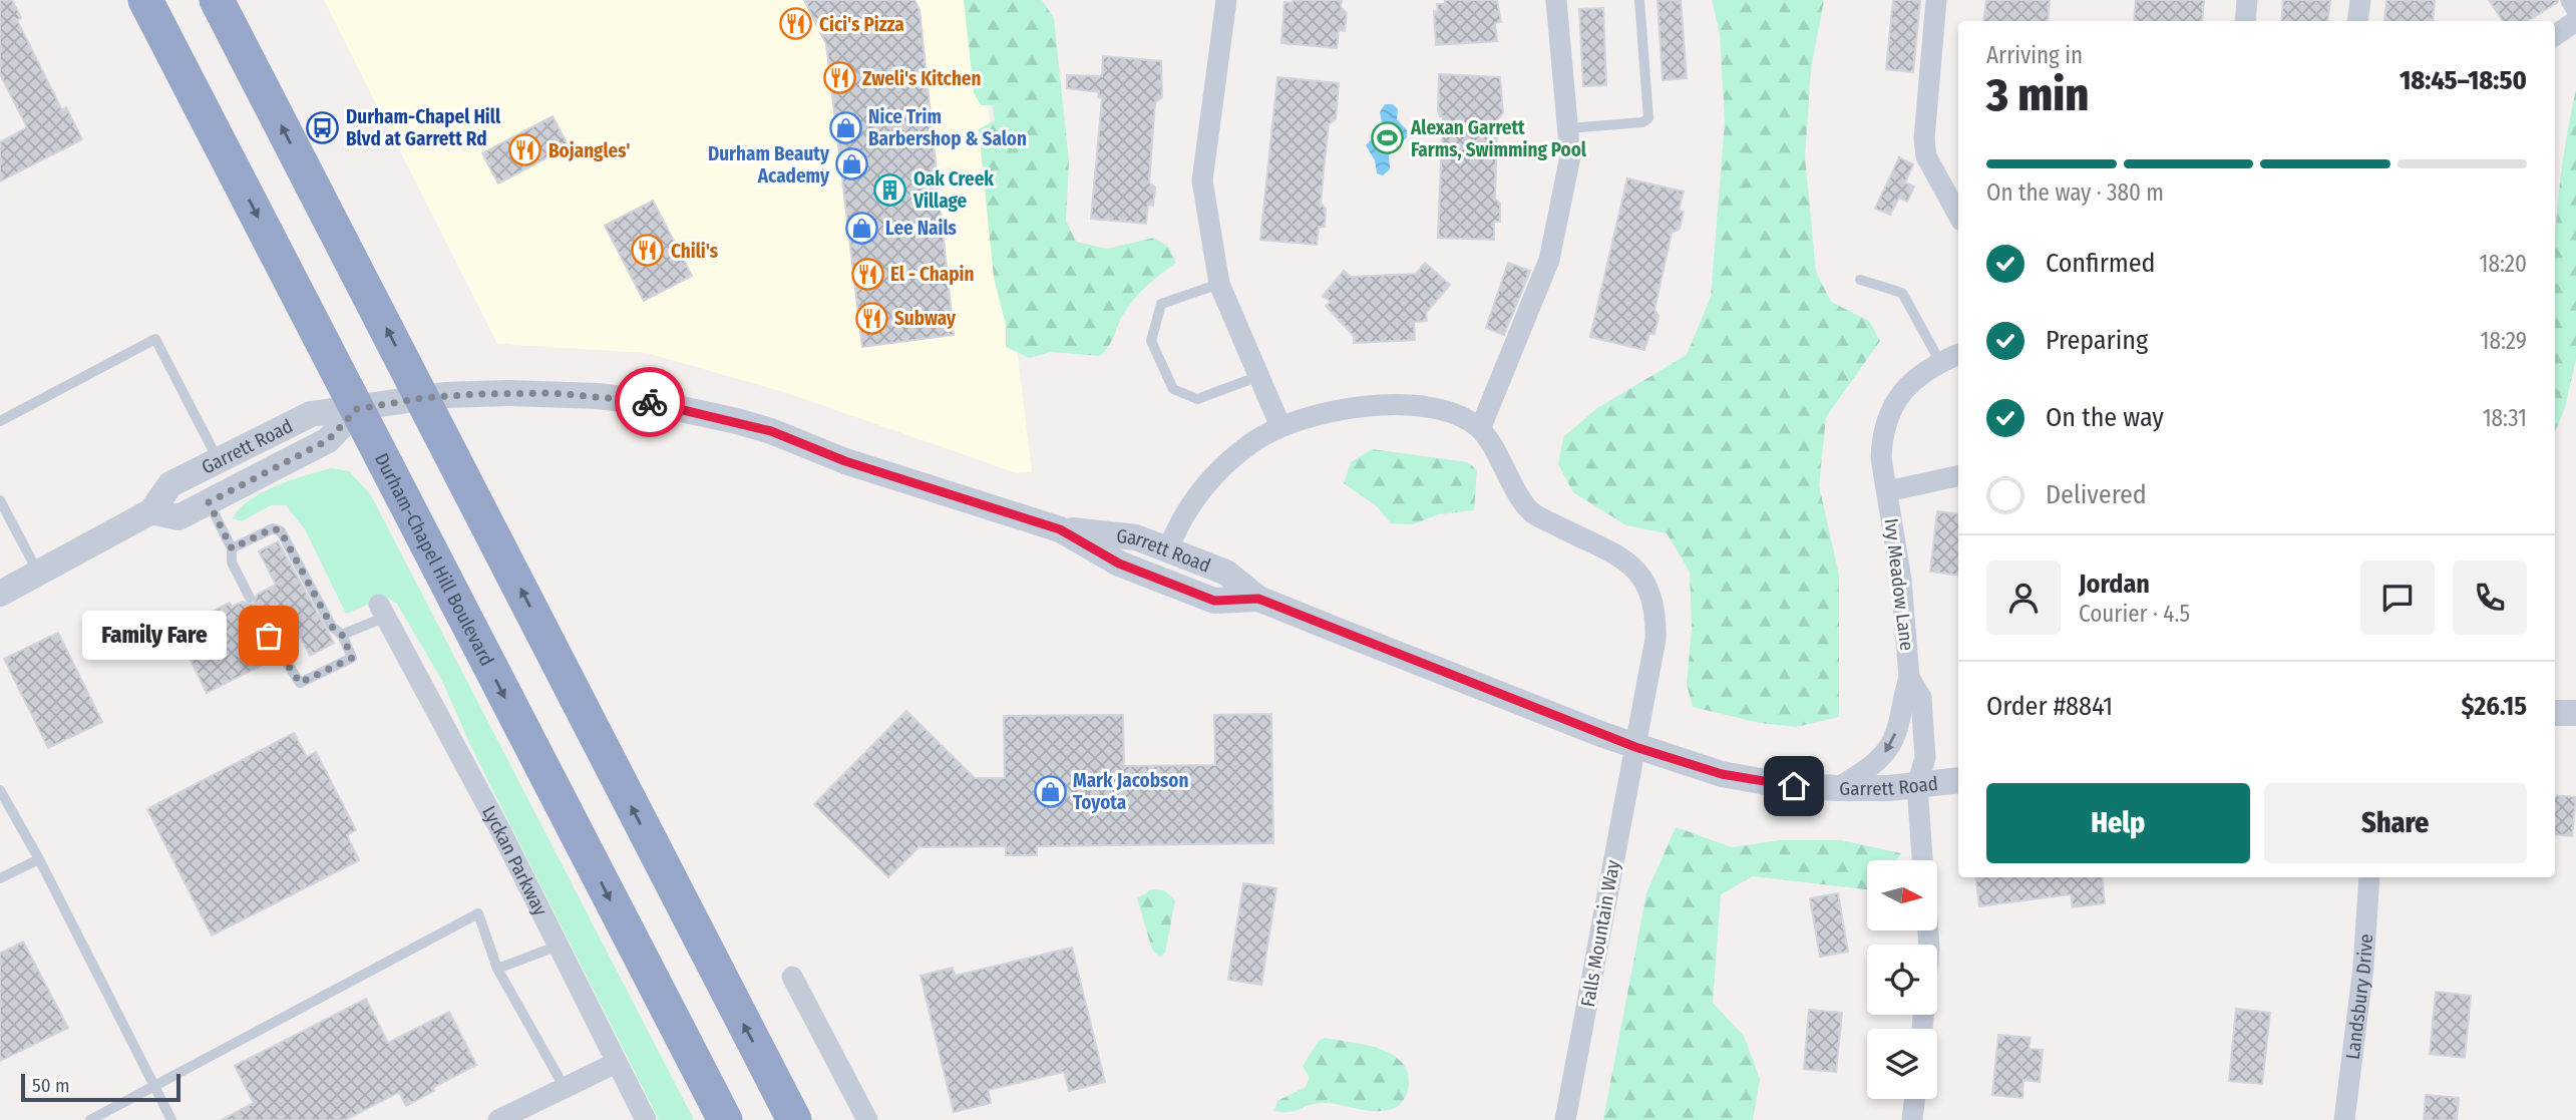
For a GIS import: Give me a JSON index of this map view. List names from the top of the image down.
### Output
{
  "streets": {
    "highway": ["Durham-Chapel Hill Boulevard"],
    "street": [
      "Garrett Road",
      "Ivy Meadow Lane",
      "Lyckan Parkway",
      "Falls Mountain Way",
      "Landsbury Drive"
    ]
  },
  "crossings": [
    ["Garrett Road", "Durham-Chapel Hill Boulevard"],
    ["Garrett Road", "Ivy Meadow Lane"],
    ["Garrett Road", "Falls Mountain Way"]
  ],
  "places": {
    "restaurant": [
      "Cici's Pizza",
      "Zweli's Kitchen",
      "Bojangles'",
      "Chili's",
      "El - Chapin",
      "Subway"
    ],
    "bus stop": ["Durham-Chapel Hill Blvd at Garrett Rd"],
    "shop": [
      "Nice Trim Barbershop & Salon",
      "Durham Beauty Academy",
      "Lee Nails",
      "Mark Jacobson Toyota"
    ],
    "sports": ["Alexan Garrett Farms, Swimming Pool"],
    "building": ["Oak Creek Village"],
    "other": ["Family Fare"]
  },
  "scale_bar": "50 m",
  "north": "right",
  "page": {
    "heading": ["3 min", "Arriving in", "18:45–18:50"],
    "panel": [
      "Jordan",
      "Courier · 4.5",
      "Order #8841",
      "$26.15"
    ],
    "bar": "On the way · 380 m",
    "list": [
      ["Confirmed", "18:20"],
      ["Preparing", "18:29"],
      ["On the way", "18:31"],
      "Delivered"
    ],
    "bubble": "Family Fare",
    "buttons": ["Help", "Share"],
    "scale": "50 m"
  }
}
